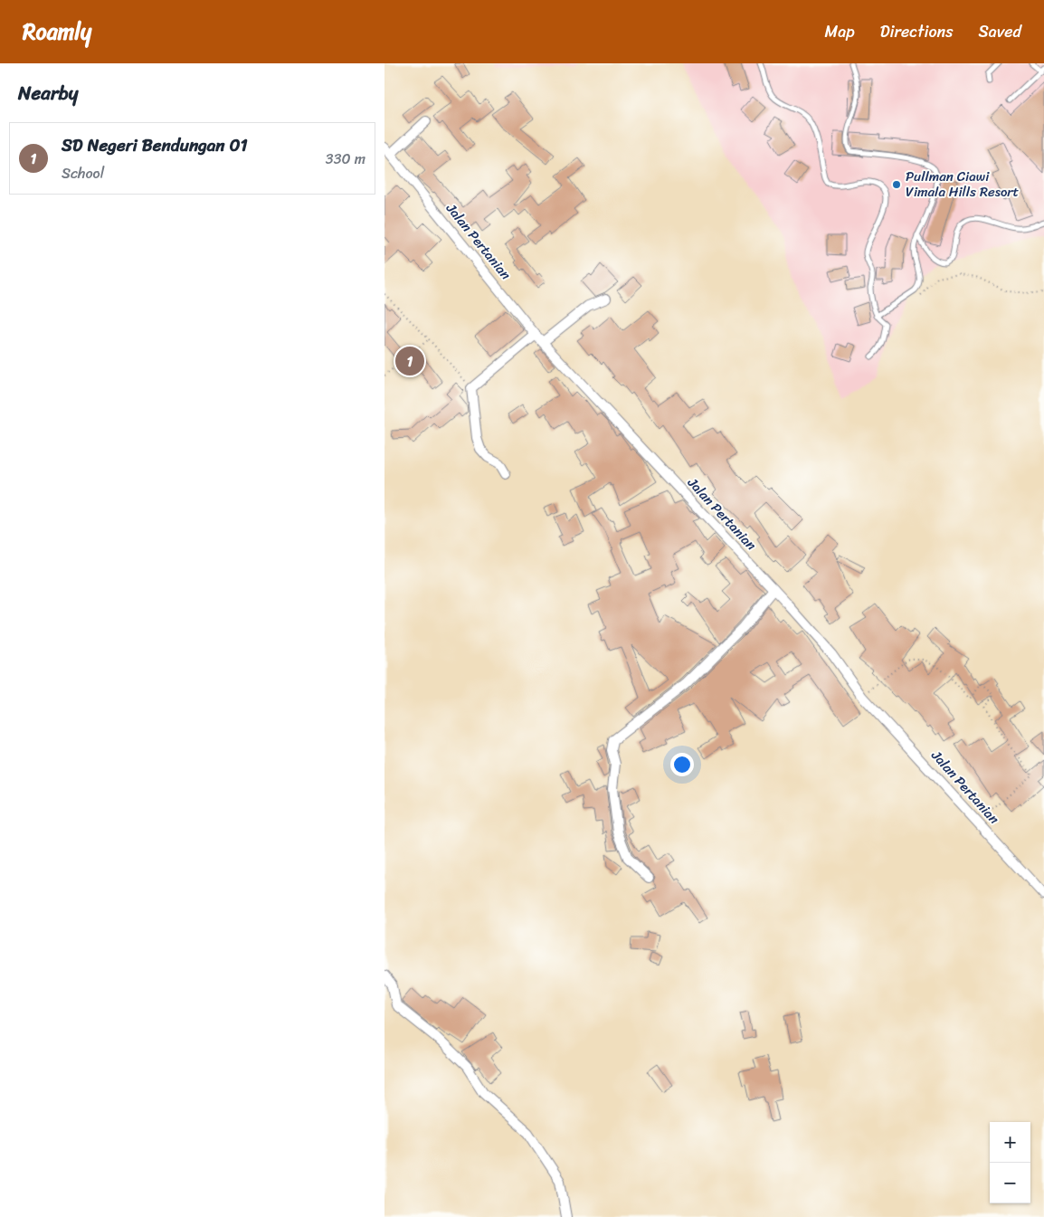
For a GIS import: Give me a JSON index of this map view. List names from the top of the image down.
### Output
{
  "streets": {
    "street": ["Jalan Pertanian"]
  },
  "places": ["Pullman Ciawi Vimala Hills Resort"],
  "page": {
    "header": "Roamly",
    "nav": ["Map", "Directions", "Saved"],
    "heading": "Nearby",
    "list": [
      {
        "mark": "1",
        "name": "SD Negeri Bendungan 01",
        "note": "School",
        "value": "330 m"
      }
    ],
    "pins": "1",
    "map_buttons": ["+", "−"]
  }
}
